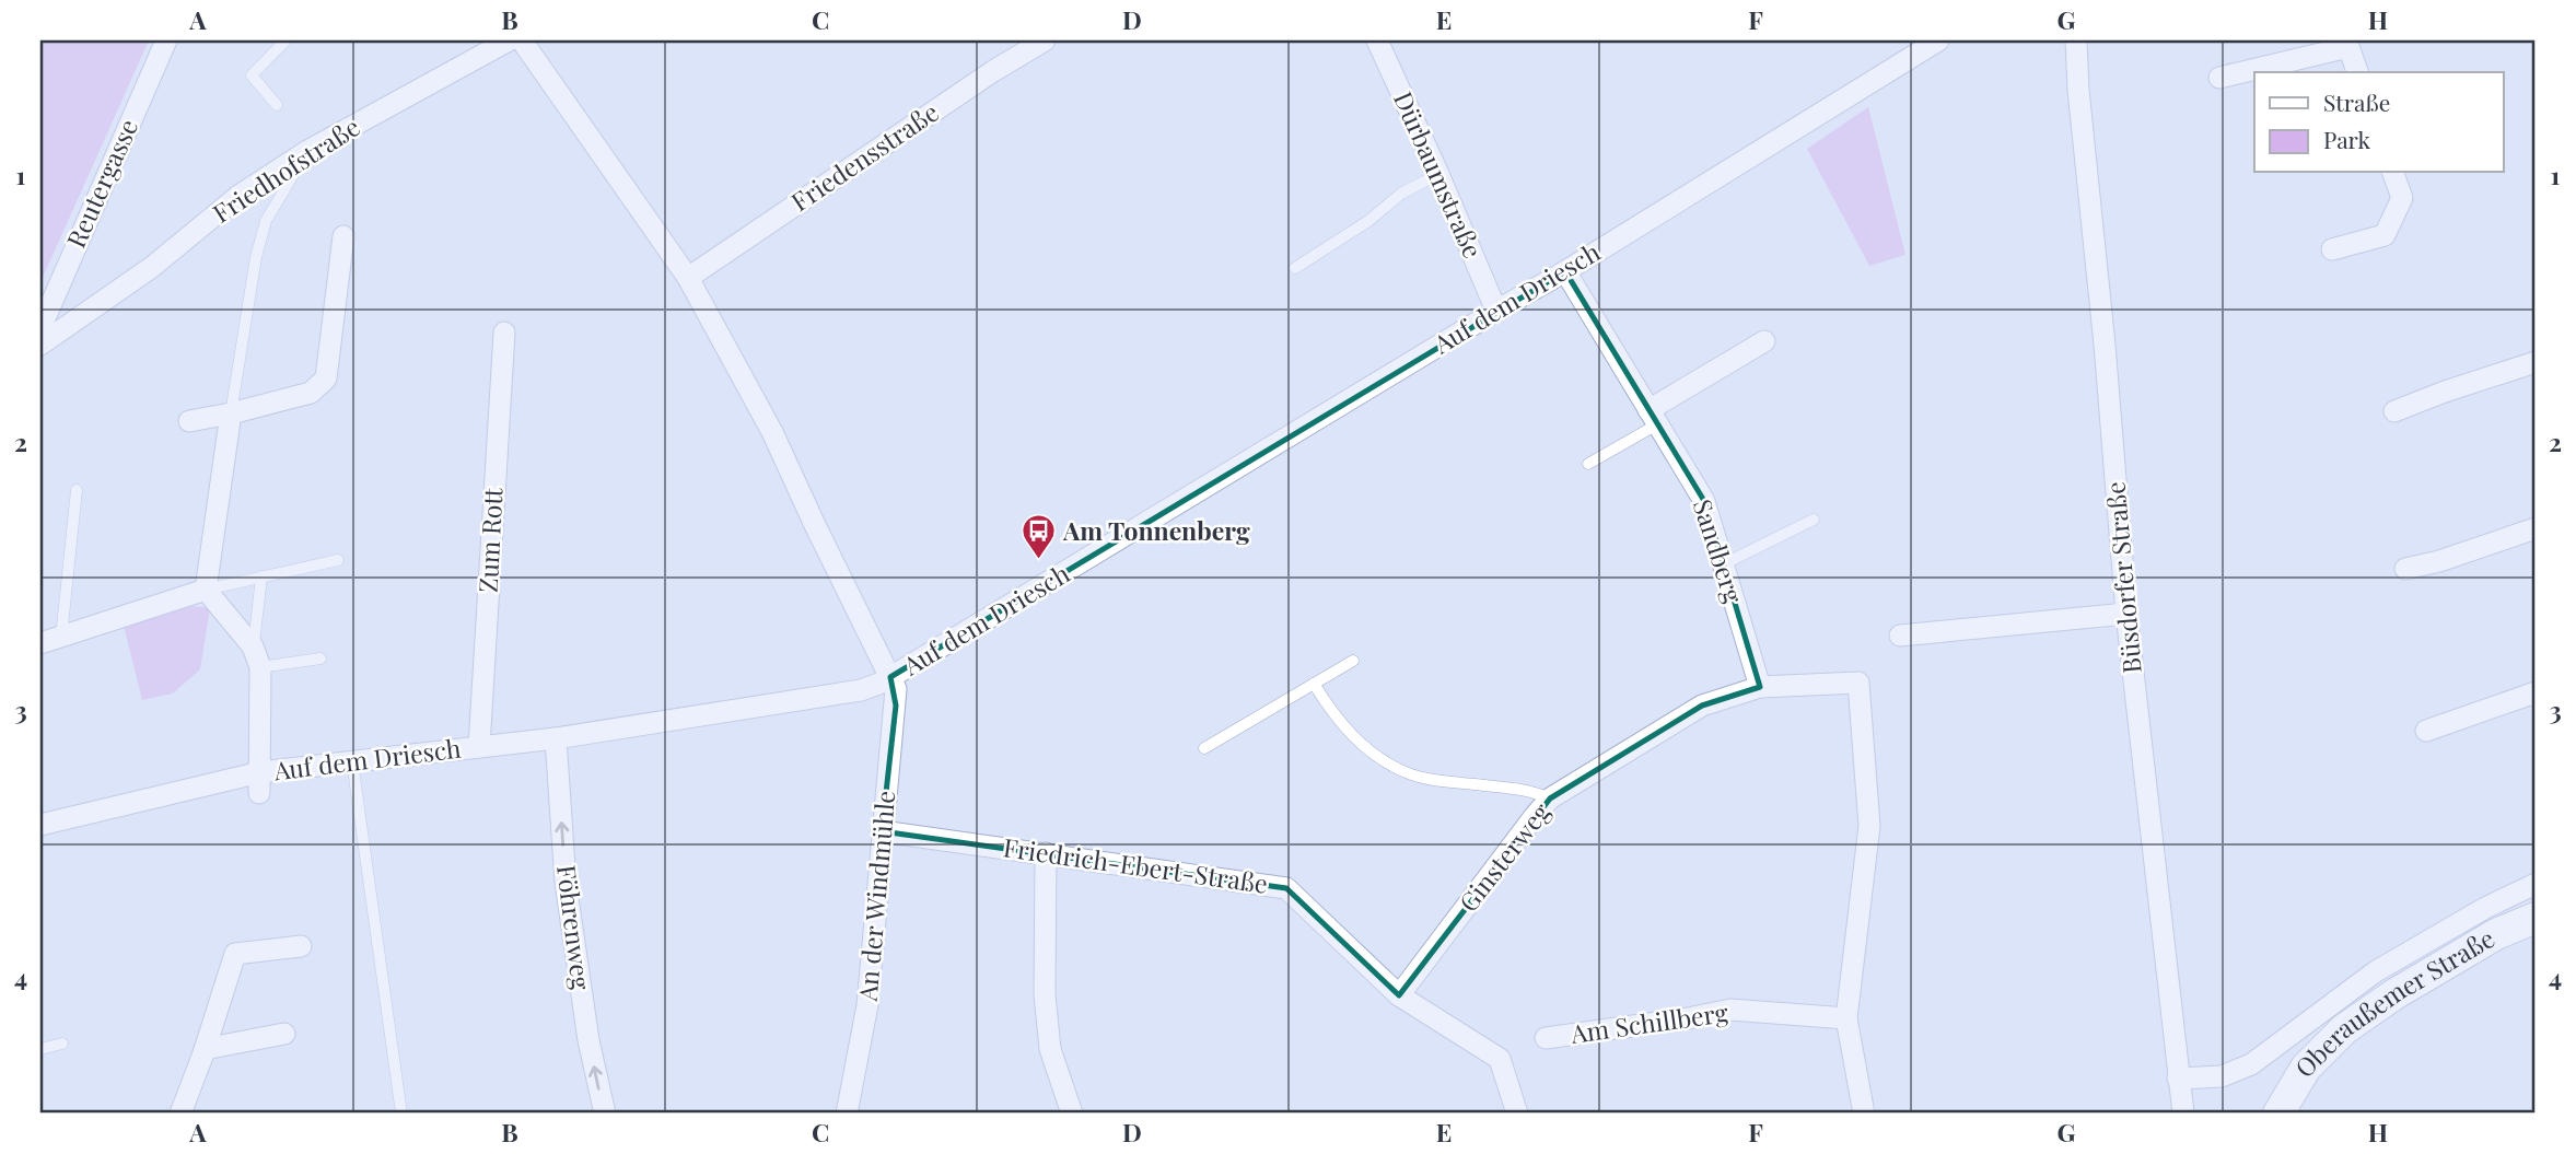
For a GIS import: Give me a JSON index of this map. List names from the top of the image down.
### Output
{
  "streets": {
    "main road": ["Oberaußemer Straße"],
    "street": [
      "Friedensstraße",
      "Friedhofstraße",
      "Dürbaumstraße",
      "Reutergasse",
      "Auf dem Driesch",
      "Zum Rott",
      "Sandberg",
      "Büsdorfer Straße",
      "Ginsterweg",
      "Friedrich-Ebert-Straße",
      "An der Windmühle",
      "Föhrenweg",
      "Am Schillberg"
    ]
  },
  "crossings": [
    ["Dürbaumstraße", "Auf dem Driesch"],
    ["Auf dem Driesch", "Zum Rott"],
    ["Auf dem Driesch", "Sandberg"],
    ["Auf dem Driesch", "An der Windmühle"],
    ["Auf dem Driesch", "Föhrenweg"],
    ["Sandberg", "Ginsterweg"],
    ["Ginsterweg", "Friedrich-Ebert-Straße"],
    ["Ginsterweg", "Am Schillberg"],
    ["Friedrich-Ebert-Straße", "An der Windmühle"]
  ],
  "one_way": ["Föhrenweg"],
  "places": {
    "bus stop": ["Am Tonnenberg"]
  },
  "legend": ["Straße", "Park"],
  "grid": {
    "columns": [
      "A",
      "B",
      "C",
      "D",
      "E",
      "F",
      "G",
      "H"
    ],
    "rows": [
      "1",
      "2",
      "3",
      "4"
    ]
  }
}
